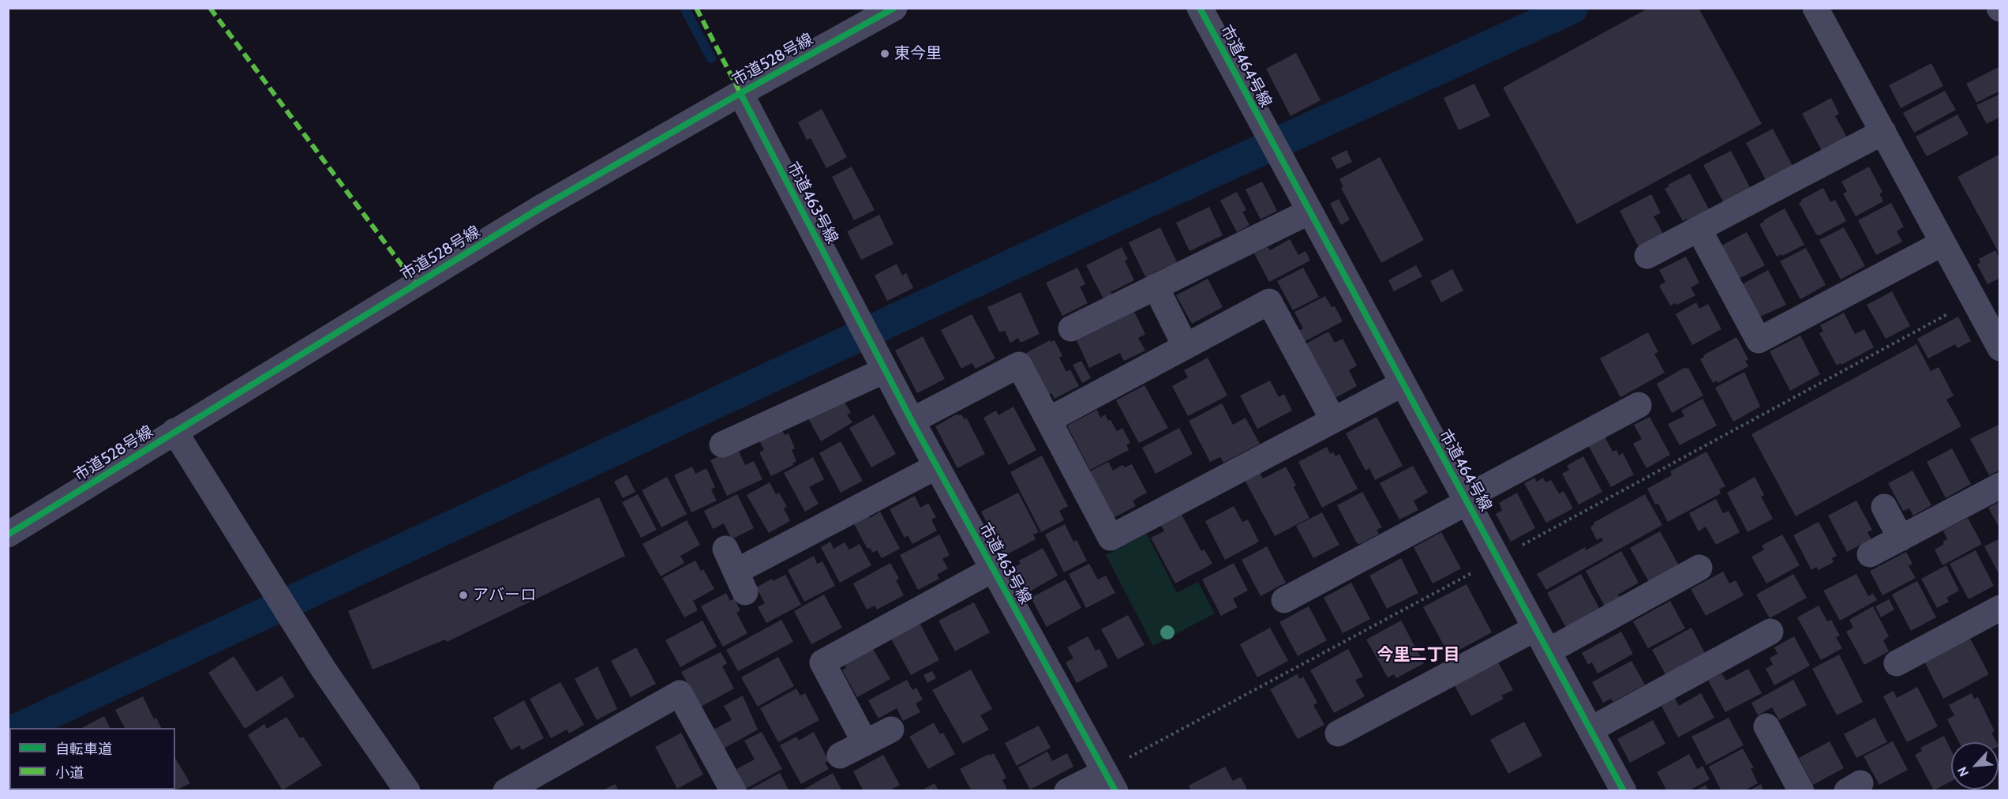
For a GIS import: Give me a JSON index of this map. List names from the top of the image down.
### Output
{
  "streets": {
    "street": ["市道528号線", "市道464号線", "市道463号線"]
  },
  "crossings": [
    ["市道528号線", "市道463号線"]
  ],
  "districts": ["今里二丁目"],
  "places": ["東今里", "アバーロ"],
  "legend": ["自転車道", "小道"],
  "north": "bottom left"
}
